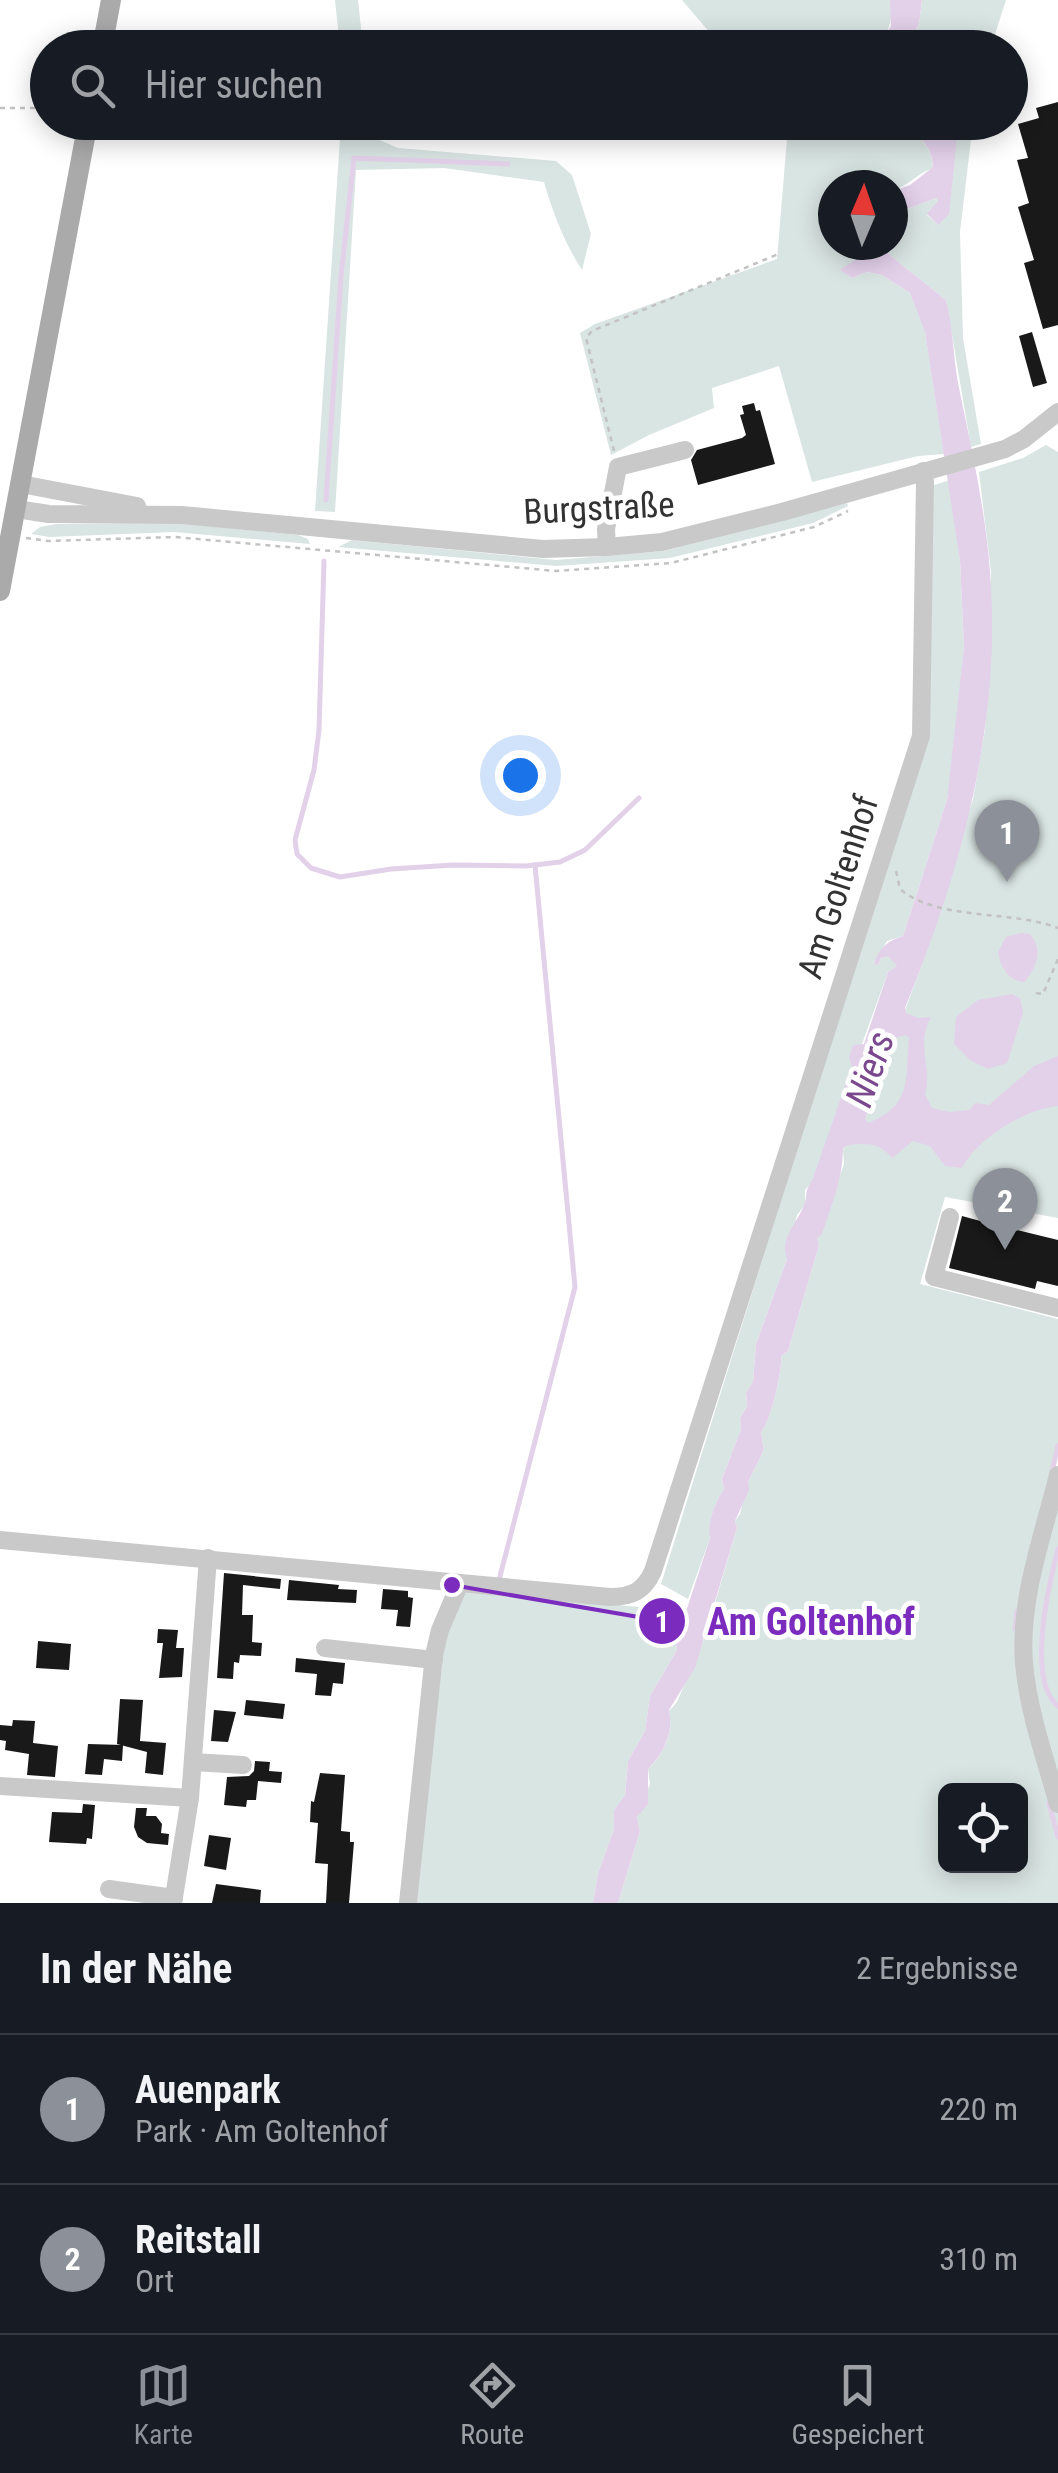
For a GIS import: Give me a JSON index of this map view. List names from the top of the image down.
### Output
{
  "streets": {
    "street": ["Burgstraße", "Am Goltenhof"]
  },
  "crossings": [
    ["Burgstraße", "Am Goltenhof"]
  ],
  "water": ["Niers"],
  "places": ["Am Goltenhof"],
  "north": "top",
  "page": {
    "search": "Hier suchen",
    "pins": ["1", "2"],
    "heading": ["In der Nähe", "2 Ergebnisse"],
    "list": [
      {
        "mark": "1",
        "name": "Auenpark",
        "note": "Park · Am Goltenhof",
        "value": "220 m"
      },
      {
        "mark": "2",
        "name": "Reitstall",
        "note": "Ort",
        "value": "310 m"
      }
    ],
    "nav": ["Karte", "Route", "Gespeichert"]
  }
}
